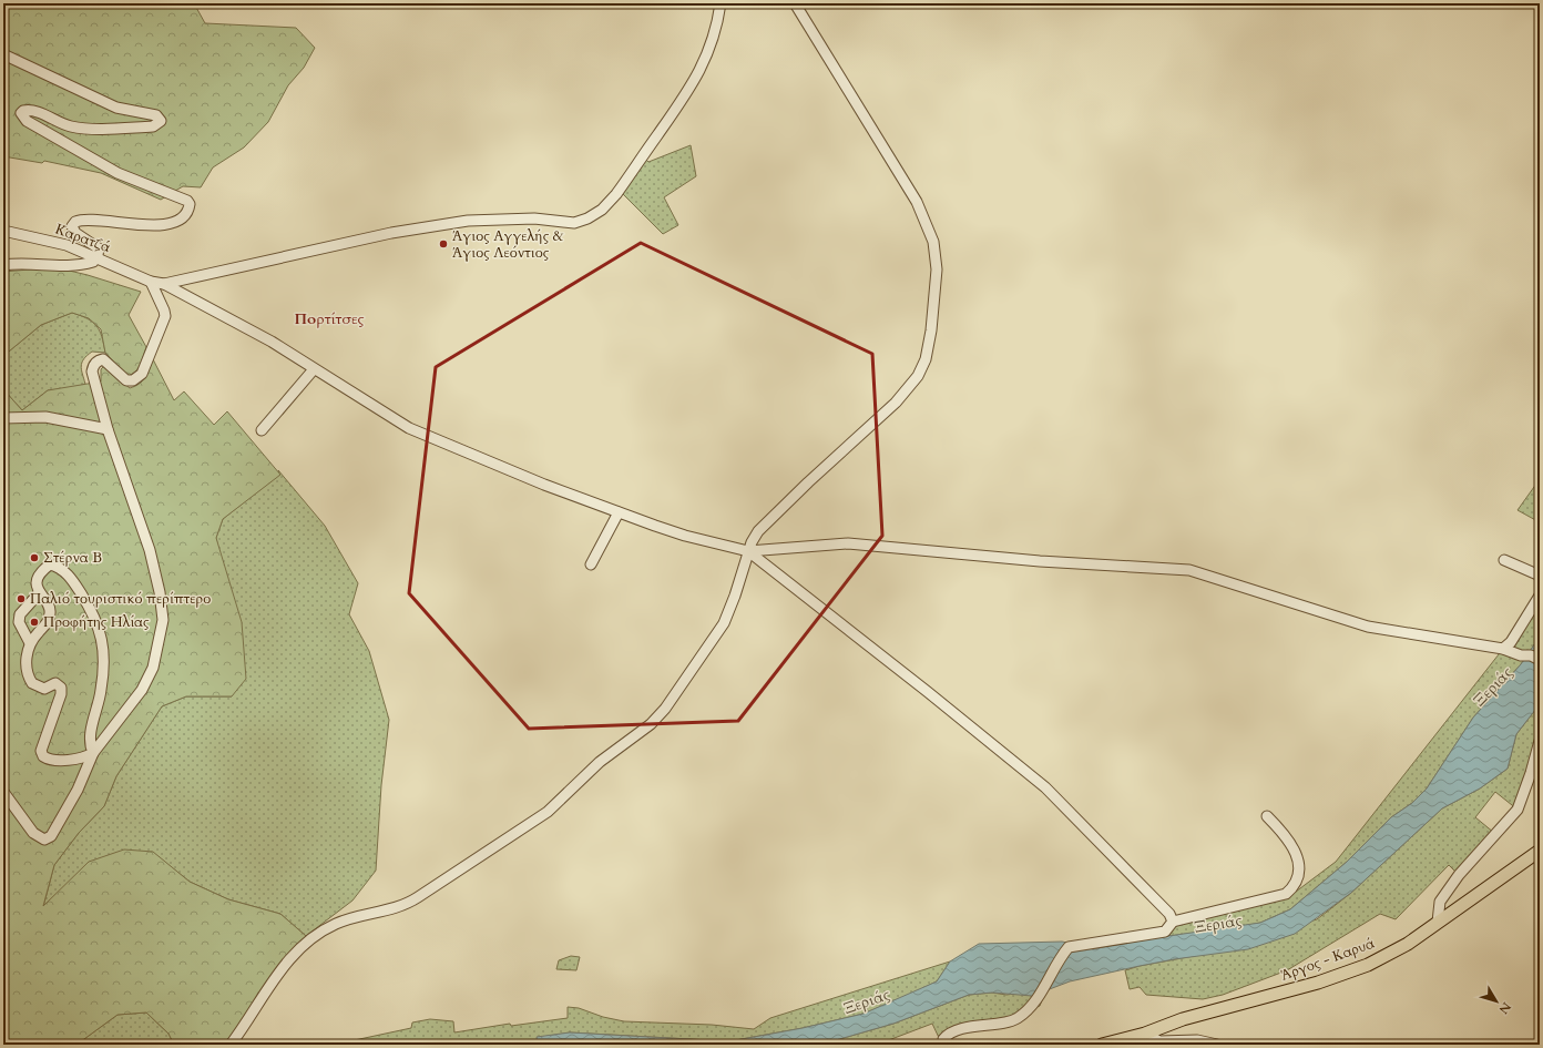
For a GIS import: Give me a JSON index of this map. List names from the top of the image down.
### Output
{
  "streets": {
    "main road": ["Άργος - Καρυά"],
    "street": ["Καρατζά"]
  },
  "districts": ["Πορτίτσες"],
  "water": ["Ξεριάς"],
  "places": [
    "Άγιος Αγγελής & Άγιος Λεόντιος",
    "Στέρνα Β",
    "Παλιό τουριστικό περίπτερο",
    "Προφήτης Ηλίας"
  ],
  "north": "bottom right"
}
